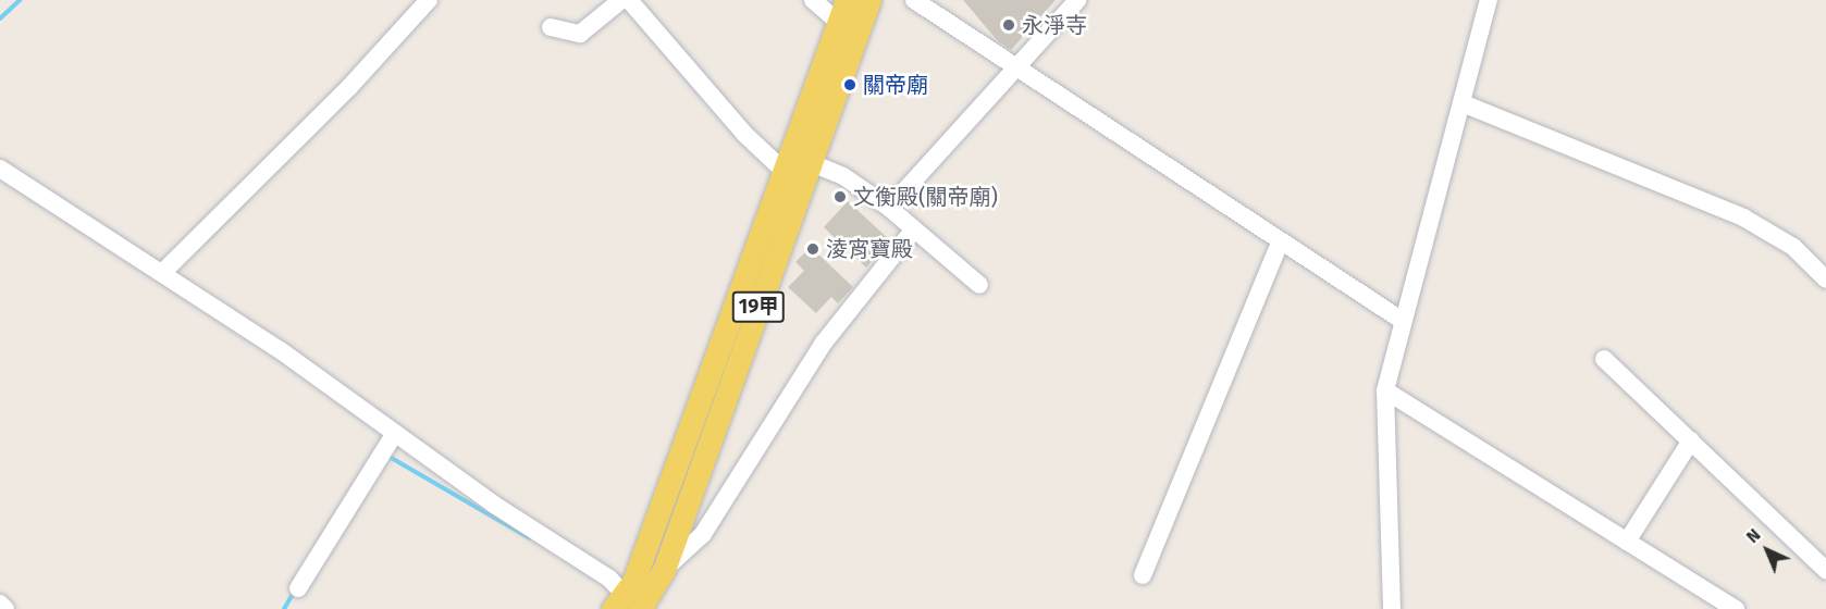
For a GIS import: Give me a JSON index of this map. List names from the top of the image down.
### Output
{
  "streets": {
    "main road": ["19甲"]
  },
  "places": [
    "永淨寺",
    "關帝廟",
    "文衡殿(關帝廟)",
    "淩宵寶殿"
  ],
  "north": "top left"
}
